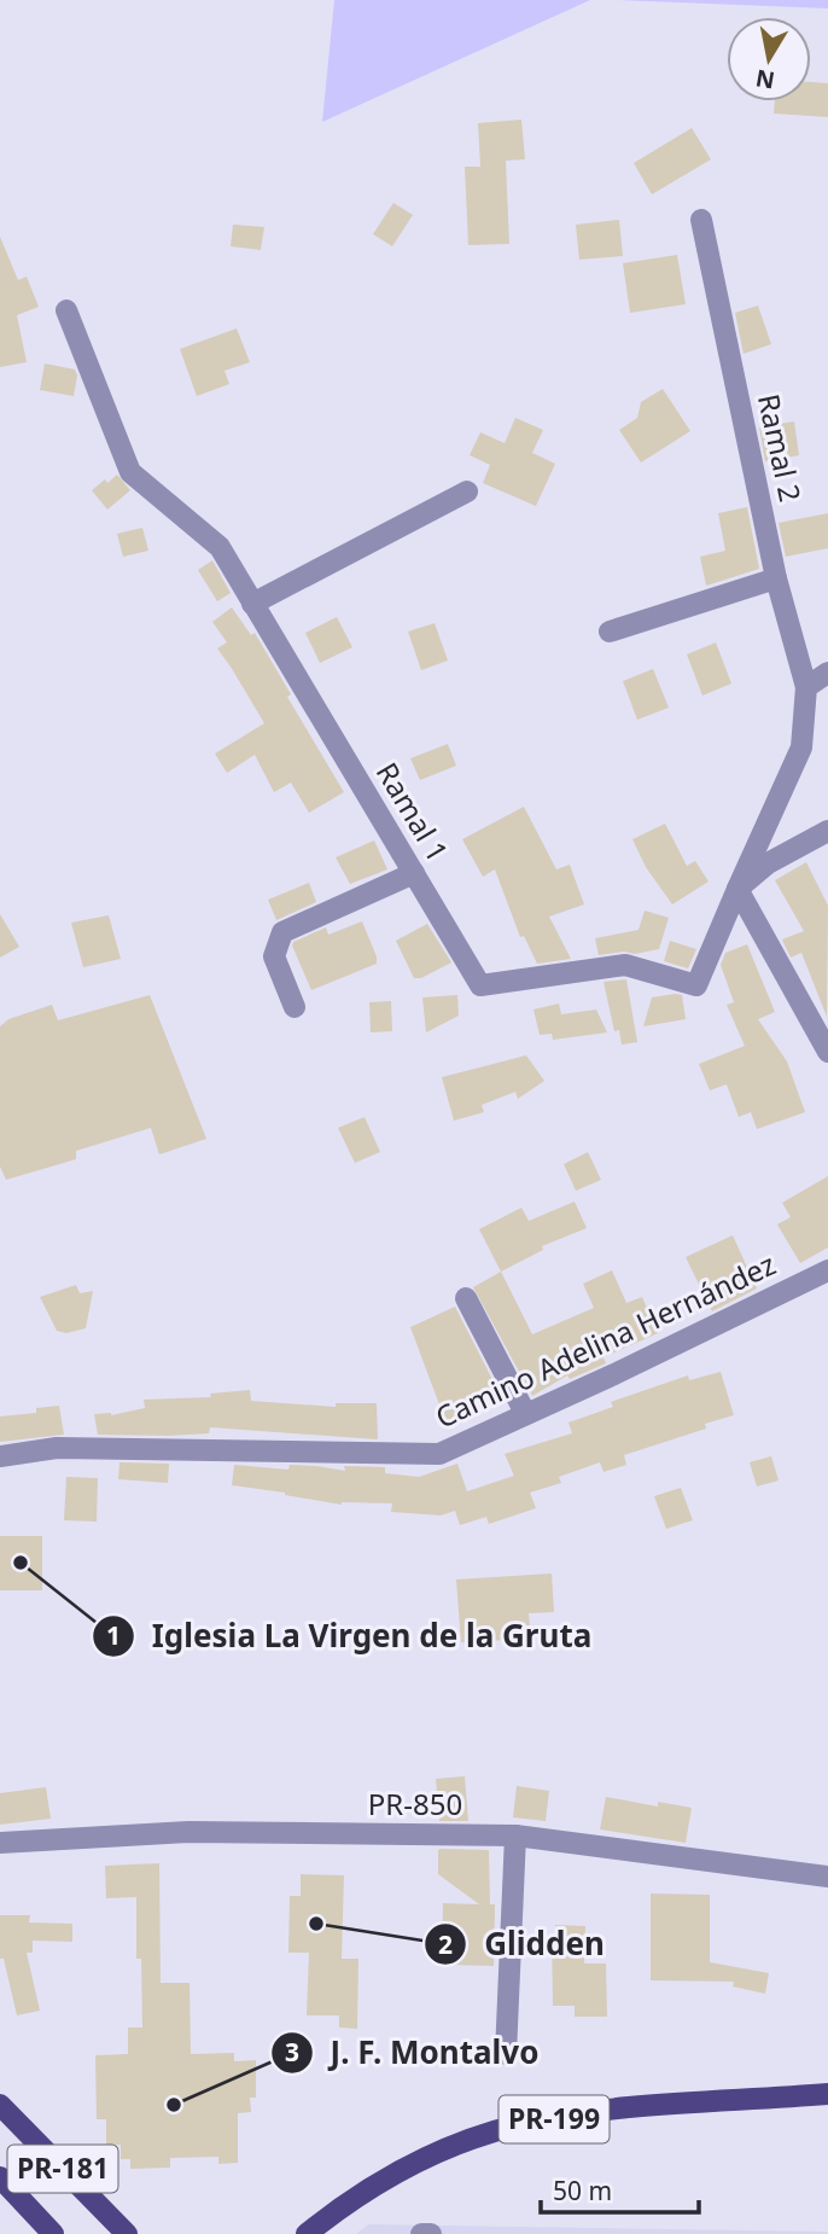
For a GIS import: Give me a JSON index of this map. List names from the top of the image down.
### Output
{
  "streets": {
    "main road": ["PR-199", "PR-181"],
    "street": [
      "Ramal 2",
      "Ramal 1",
      "Camino Adelina Hernández",
      "PR-850"
    ]
  },
  "places": ["Iglesia La Virgen de la Gruta", "Glidden", "J. F. Montalvo"],
  "scale_bar": "50 m",
  "north": "bottom"
}
